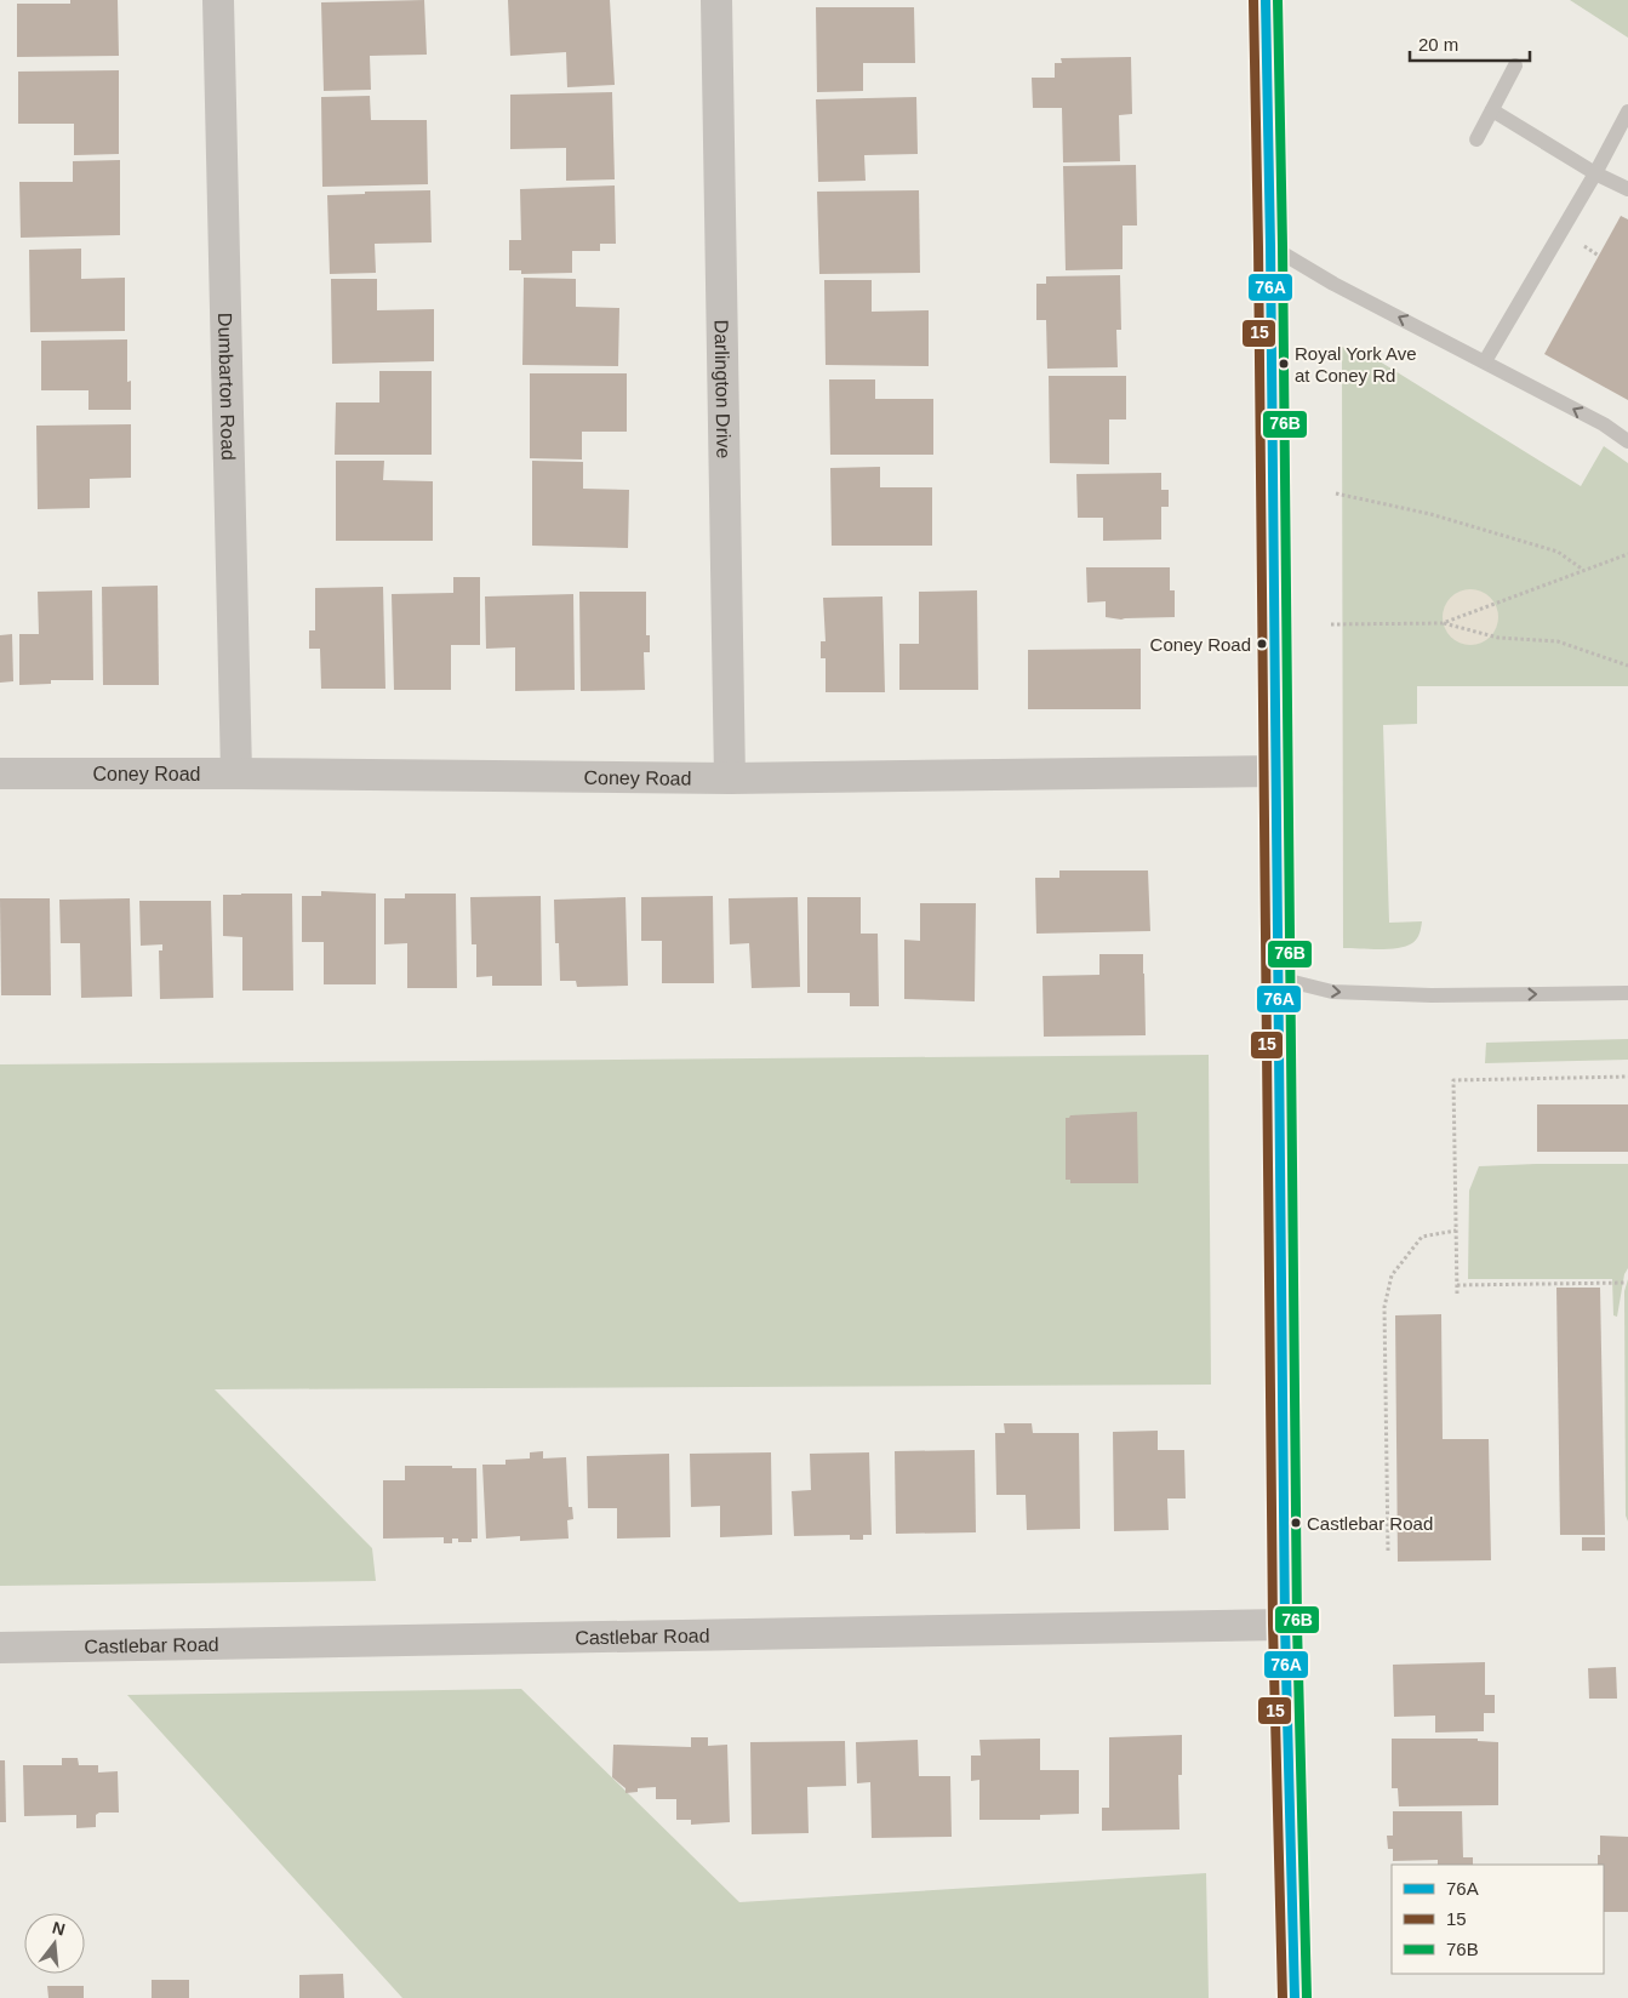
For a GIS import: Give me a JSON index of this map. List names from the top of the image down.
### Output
{
  "streets": {
    "street": [
      "Dumbarton Road",
      "Darlington Drive",
      "Coney Road",
      "Castlebar Road"
    ]
  },
  "crossings": [
    ["Dumbarton Road", "Coney Road"],
    ["Darlington Drive", "Coney Road"]
  ],
  "places": ["Royal York Ave at Coney Rd", "Coney Road", "Castlebar Road"],
  "lines": ["transit line 76A", "transit line 15", "transit line 76B"],
  "legend": ["76A", "15", "76B"],
  "scale_bar": "20 m",
  "north": "top"
}
